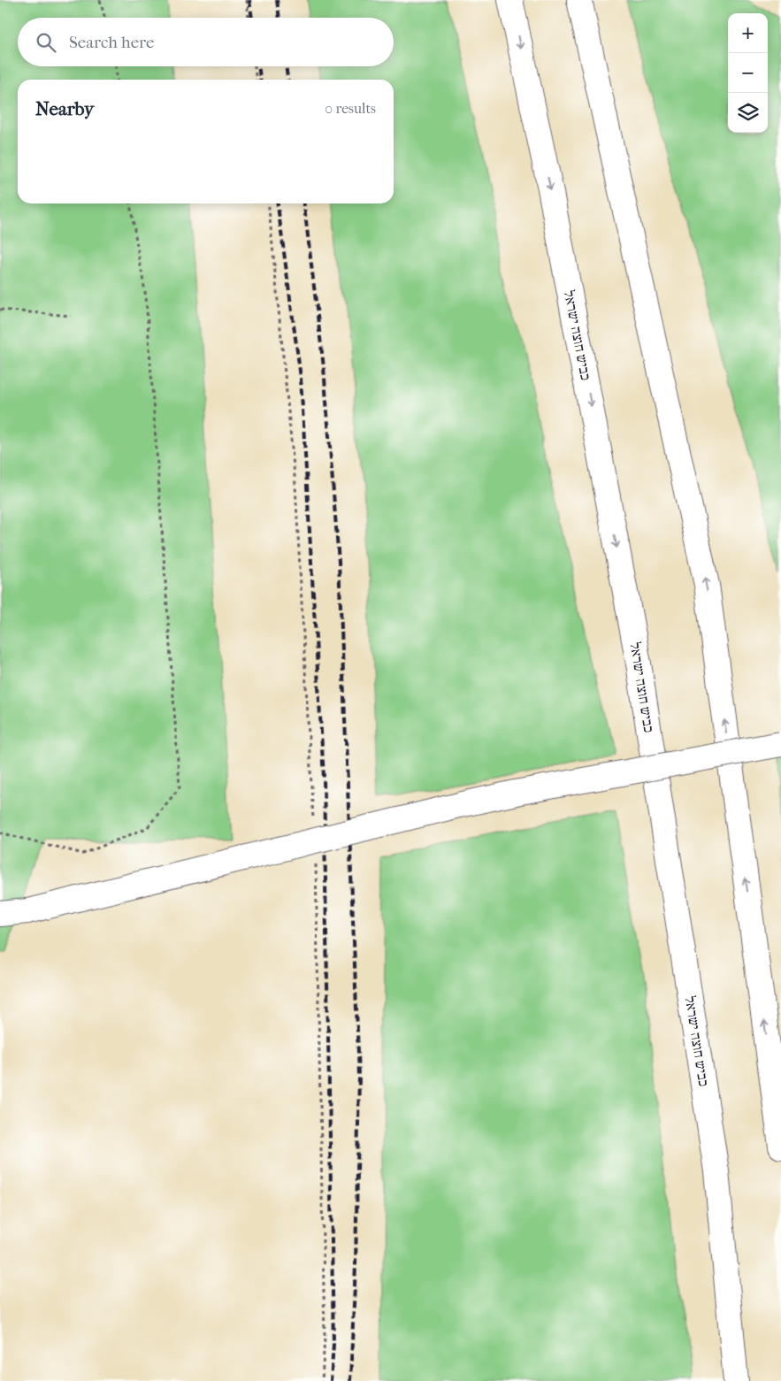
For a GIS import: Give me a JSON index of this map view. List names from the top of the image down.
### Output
{
  "streets": {
    "main road": ["כביש חוצה ישראל"]
  },
  "page": {
    "map_buttons": ["+", "−"],
    "search": "Search here",
    "heading": ["Nearby", "0 results"]
  }
}
